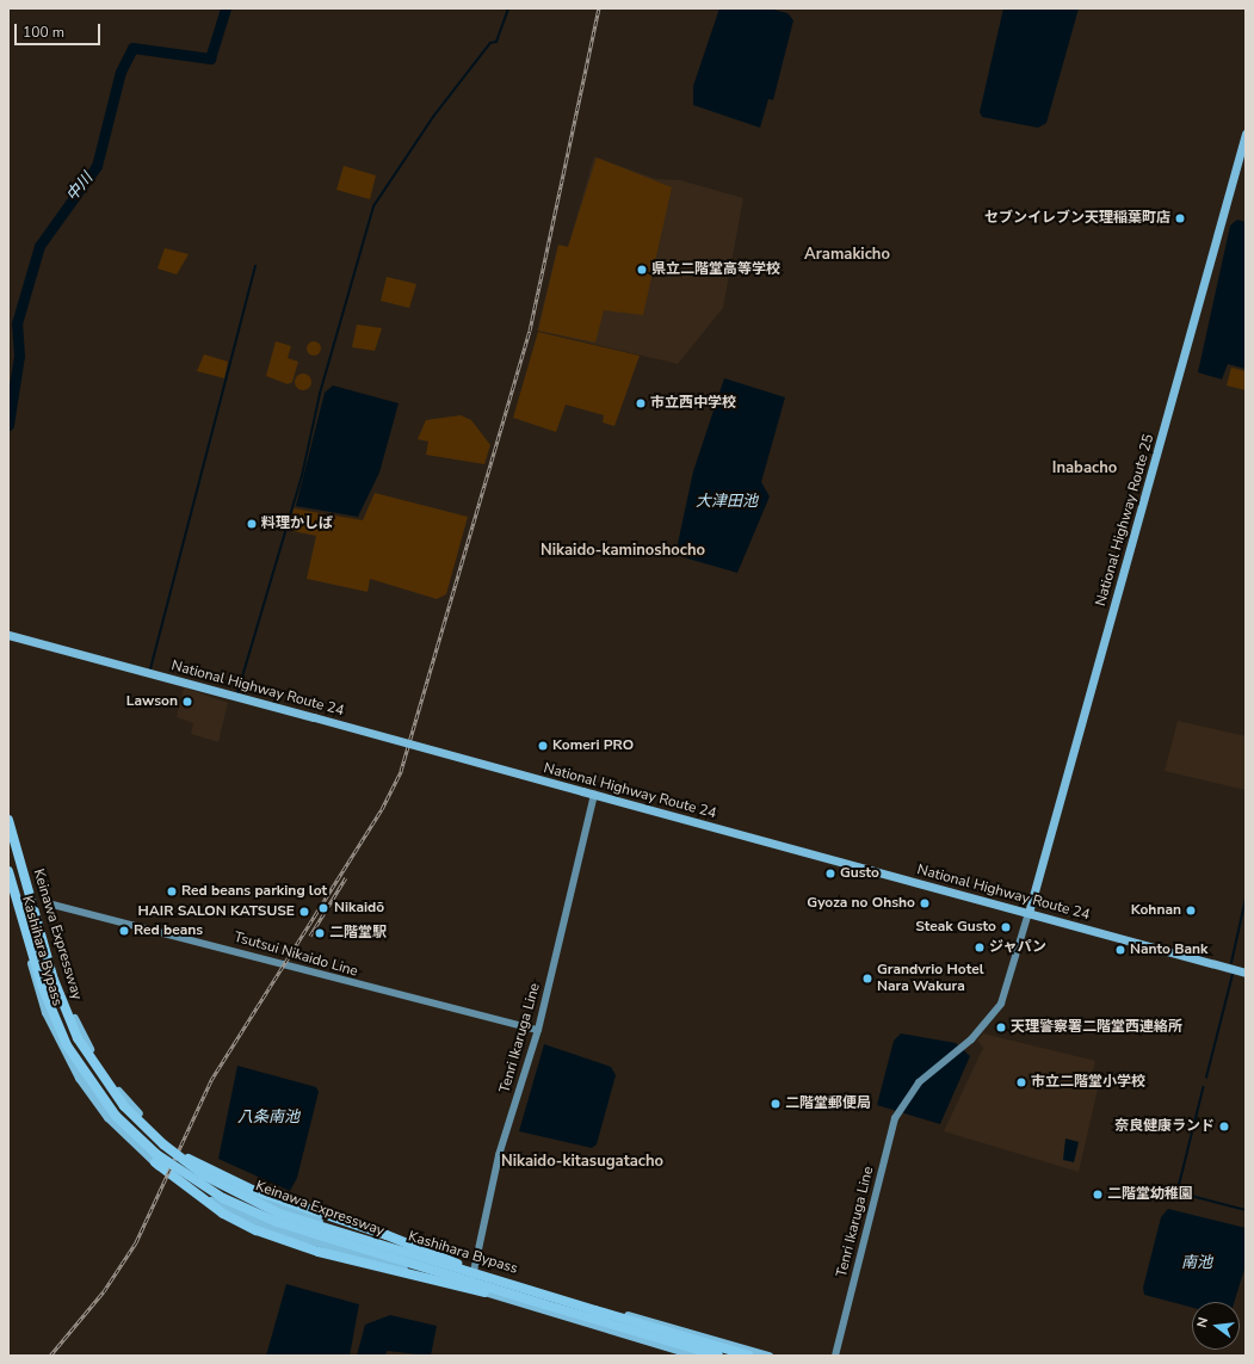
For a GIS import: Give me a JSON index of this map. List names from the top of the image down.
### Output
{
  "streets": {
    "highway": [
      "National Highway Route 25",
      "National Highway Route 24",
      "Keinawa Expressway",
      "Kashihara Bypass"
    ],
    "main road": ["Tsutsui Nikaido Line", "Tenri Ikaruga Line"]
  },
  "crossings": [
    ["National Highway Route 25", "National Highway Route 24"],
    ["National Highway Route 25", "Tenri Ikaruga Line"],
    ["National Highway Route 24", "Tenri Ikaruga Line"],
    ["Kashihara Bypass", "Tenri Ikaruga Line"],
    ["Tsutsui Nikaido Line", "Tenri Ikaruga Line"]
  ],
  "districts": [
    "Aramakicho",
    "Inabacho",
    "Nikaido-kaminoshocho",
    "Nikaido-kitasugatacho"
  ],
  "water": [
    "中川",
    "大津田池",
    "八条南池",
    "南池"
  ],
  "places": [
    "セブンイレブン天理稲葉町店",
    "県立二階堂高等学校",
    "市立西中学校",
    "料理かしば",
    "Lawson",
    "Komeri PRO",
    "Gusto",
    "Red beans parking lot",
    "Gyoza no Ohsho",
    "Nikaidō",
    "Kohnan",
    "HAIR SALON KATSUSE",
    "Steak Gusto",
    "Red beans",
    "二階堂駅",
    "ジャパン",
    "Nanto Bank",
    "Grandvrio Hotel Nara Wakura",
    "天理警察署二階堂西連絡所",
    "市立二階堂小学校",
    "二階堂郵便局",
    "奈良健康ランド",
    "二階堂幼稚園"
  ],
  "scale_bar": "100 m",
  "north": "left"
}
